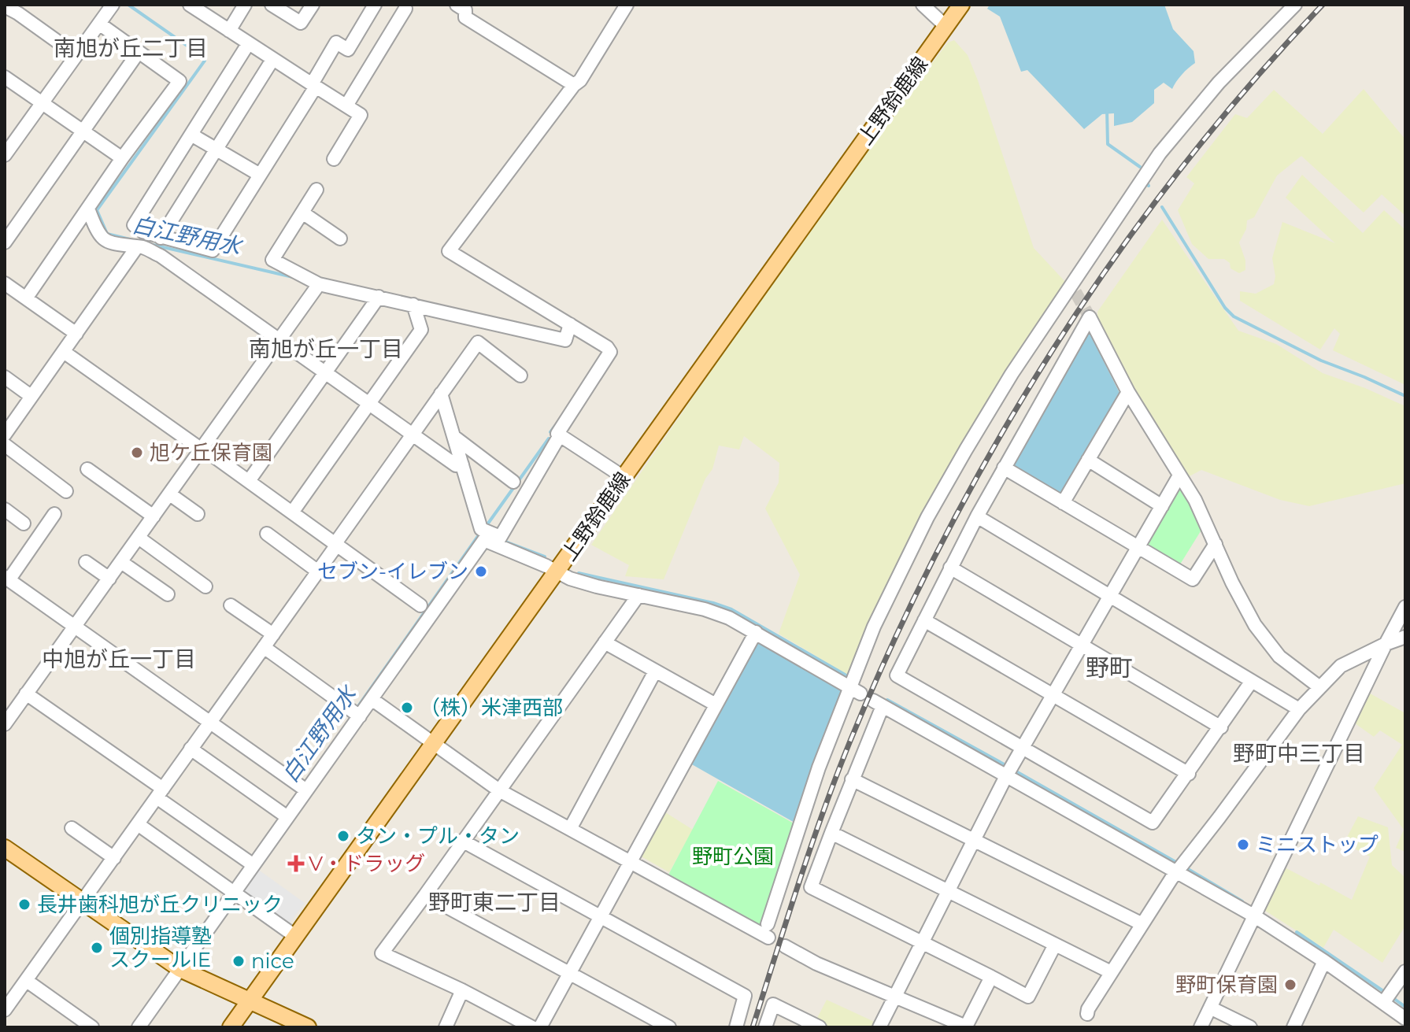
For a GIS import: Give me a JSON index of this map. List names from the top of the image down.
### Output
{
  "streets": {
    "main road": ["上野鈴鹿線"]
  },
  "districts": [
    "南旭が丘二丁目",
    "南旭が丘一丁目",
    "中旭が丘一丁目",
    "野町",
    "野町中三丁目",
    "野町東二丁目"
  ],
  "water": ["白江野用水"],
  "parks": ["野町公園"],
  "places": {
    "other": [
      "旭ケ丘保育園",
      "セブン-イレブン",
      "（株）米津西部",
      "タン・プル・タン",
      "ミニストップ",
      "長井歯科旭が丘クリニック",
      "個別指導塾 スクールIE",
      "nice",
      "野町保育園"
    ],
    "health": ["V・ドラッグ"]
  }
}
